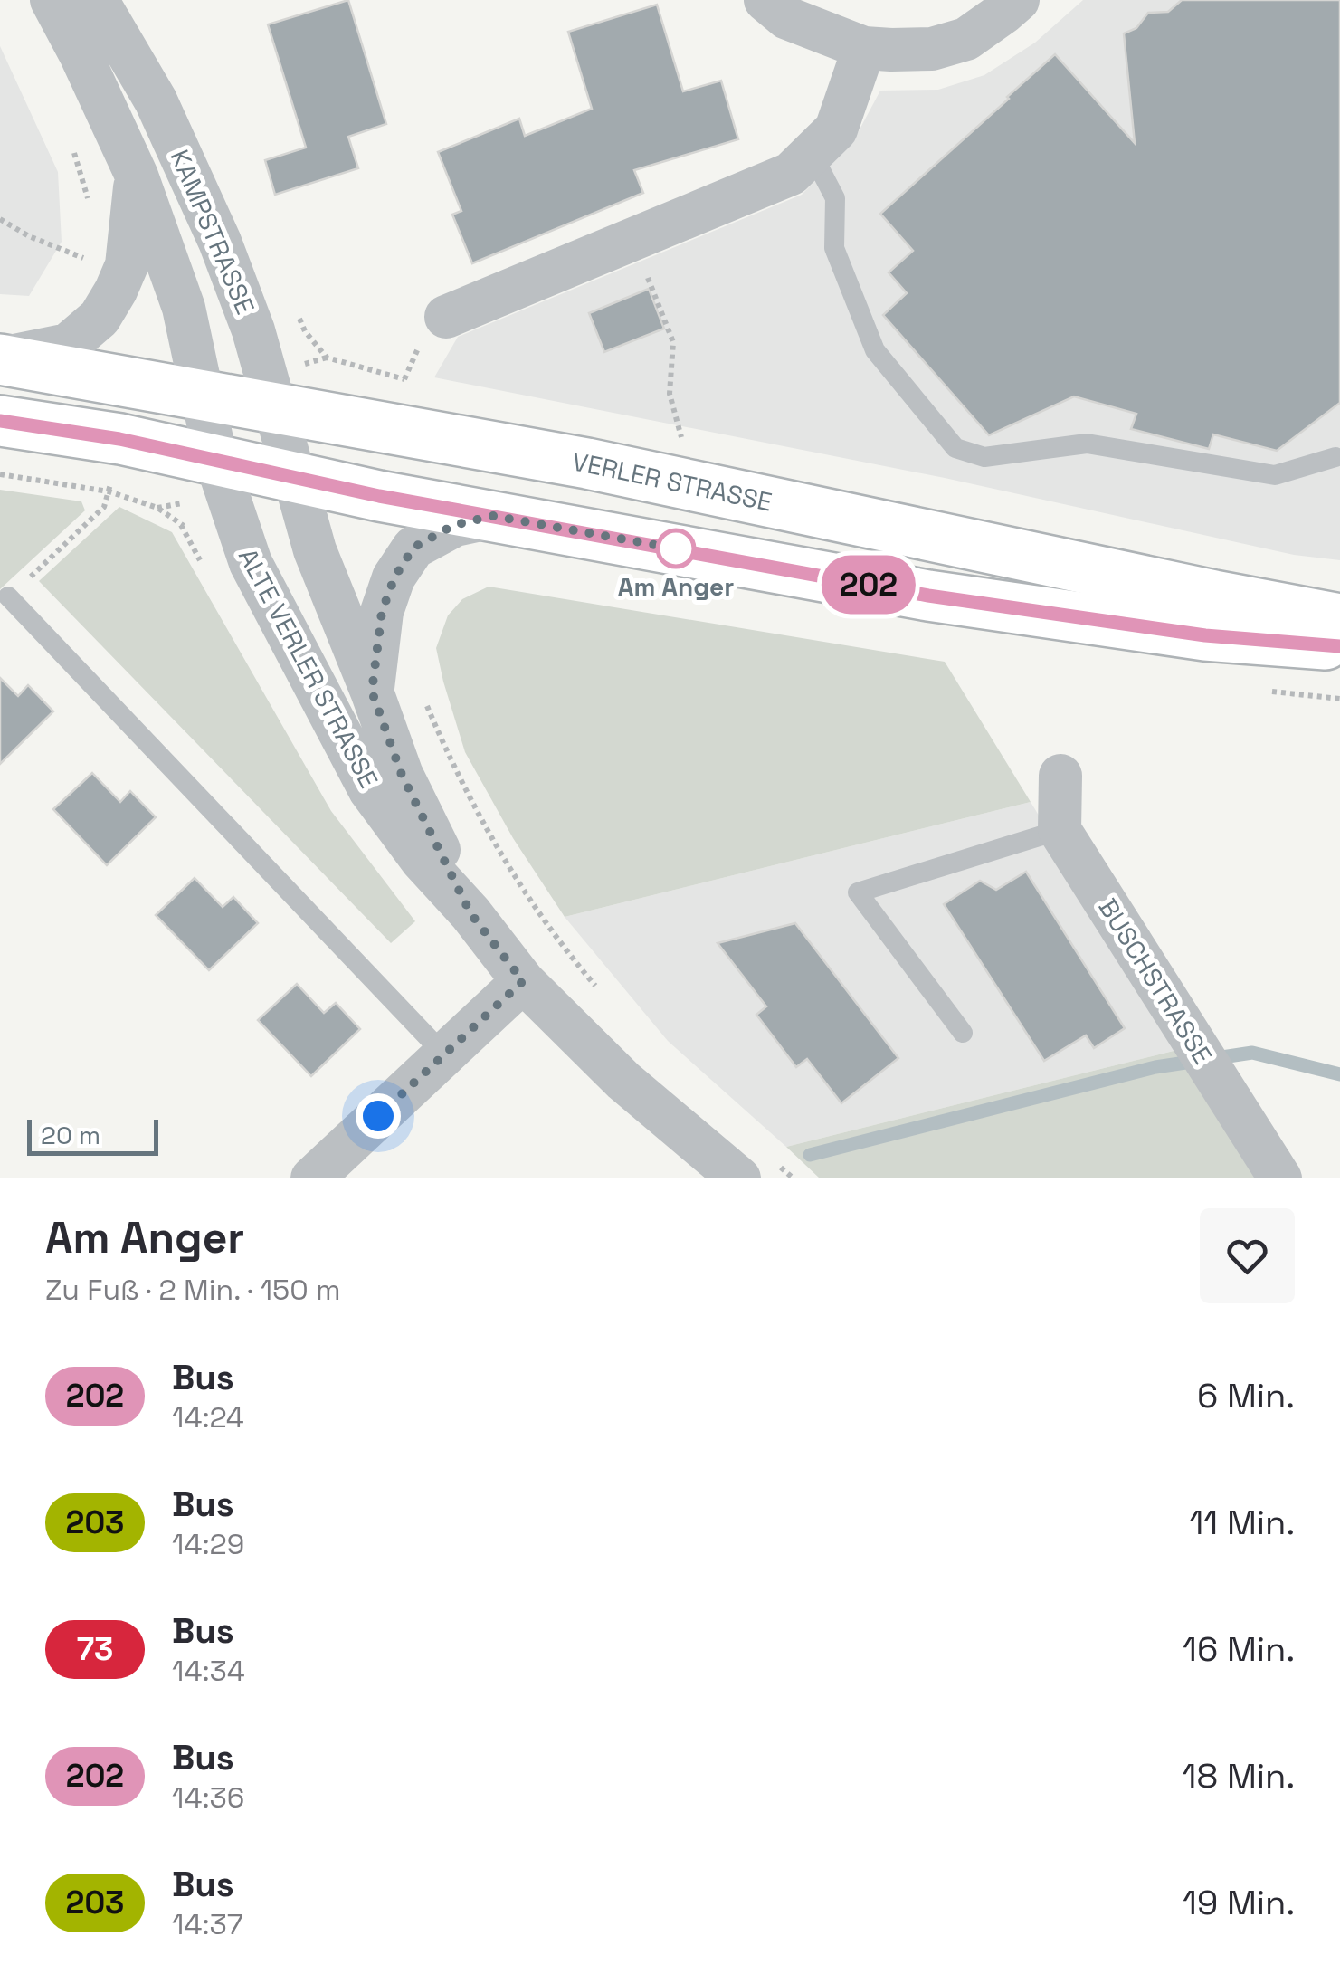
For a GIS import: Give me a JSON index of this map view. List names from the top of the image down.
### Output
{
  "streets": {
    "main road": ["VERLER STRASSE"],
    "street": ["KAMPSTRASSE", "ALTE VERLER STRASSE", "BUSCHSTRASSE"]
  },
  "crossings": [
    ["KAMPSTRASSE", "VERLER STRASSE"],
    ["KAMPSTRASSE", "ALTE VERLER STRASSE"],
    ["VERLER STRASSE", "ALTE VERLER STRASSE"]
  ],
  "places": ["Am Anger"],
  "lines": ["bus line 202"],
  "scale_bar": "20 m",
  "page": {
    "on_map": "202",
    "scale": "20 m",
    "heading": ["Am Anger", "Zu Fuß · 2 Min. · 150 m"],
    "list": [
      {
        "mark": "202",
        "name": "Bus",
        "note": "14:24",
        "value": "6 Min."
      },
      {
        "mark": "203",
        "name": "Bus",
        "note": "14:29",
        "value": "11 Min."
      },
      {
        "mark": "73",
        "name": "Bus",
        "note": "14:34",
        "value": "16 Min."
      },
      {
        "mark": "202",
        "name": "Bus",
        "note": "14:36",
        "value": "18 Min."
      },
      {
        "mark": "203",
        "name": "Bus",
        "note": "14:37",
        "value": "19 Min."
      }
    ]
  }
}
